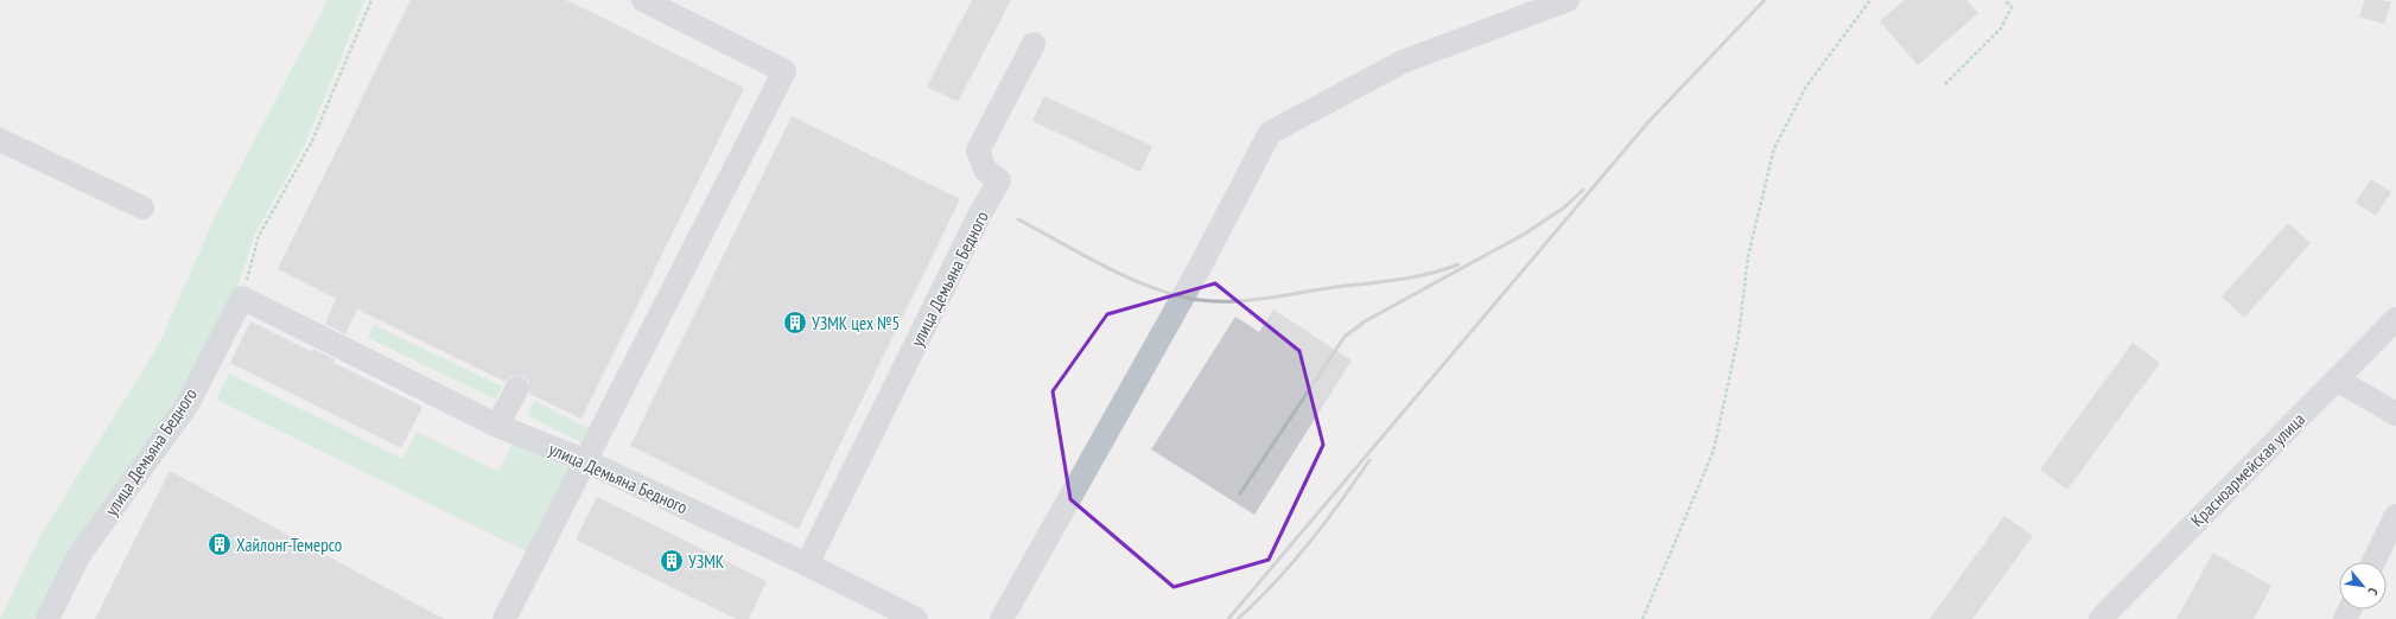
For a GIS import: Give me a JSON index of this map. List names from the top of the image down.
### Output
{
  "streets": {
    "street": ["улица Демьяна Бедного", "Красноармейская улица"]
  },
  "places": {
    "building": ["УЗМК цех №5", "Хайлонг-Темерсо", "УЗМК"]
  },
  "north": "bottom right"
}
